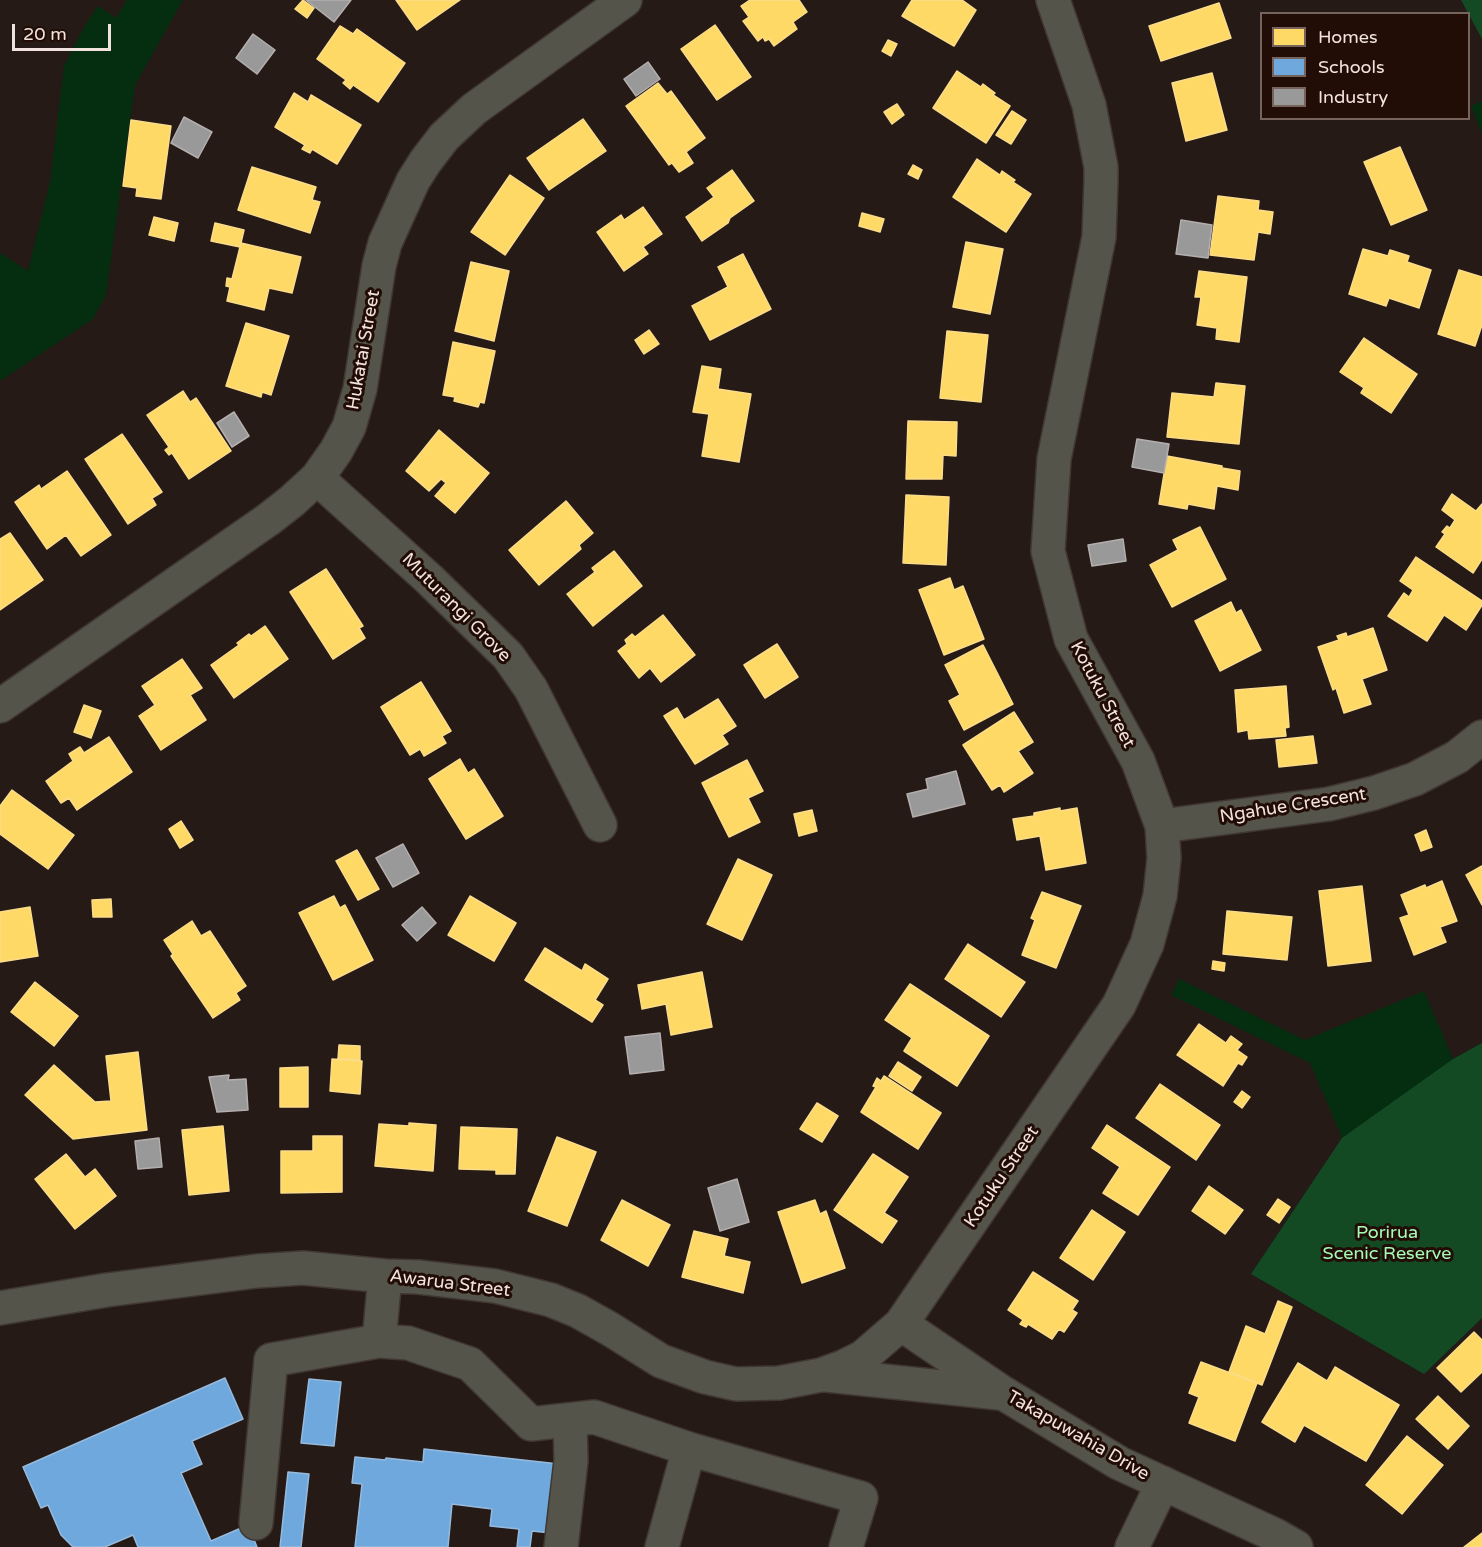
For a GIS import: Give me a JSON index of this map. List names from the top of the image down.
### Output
{
  "streets": {
    "street": [
      "Hukatai Street",
      "Muturangi Grove",
      "Kotuku Street",
      "Ngahue Crescent",
      "Awarua Street",
      "Takapuwahia Drive"
    ]
  },
  "crossings": [
    ["Hukatai Street", "Muturangi Grove"],
    ["Kotuku Street", "Ngahue Crescent"],
    ["Kotuku Street", "Awarua Street"],
    ["Kotuku Street", "Takapuwahia Drive"],
    ["Awarua Street", "Takapuwahia Drive"]
  ],
  "parks": ["Porirua Scenic Reserve"],
  "legend": ["Homes", "Schools", "Industry"],
  "scale_bar": "20 m"
}
